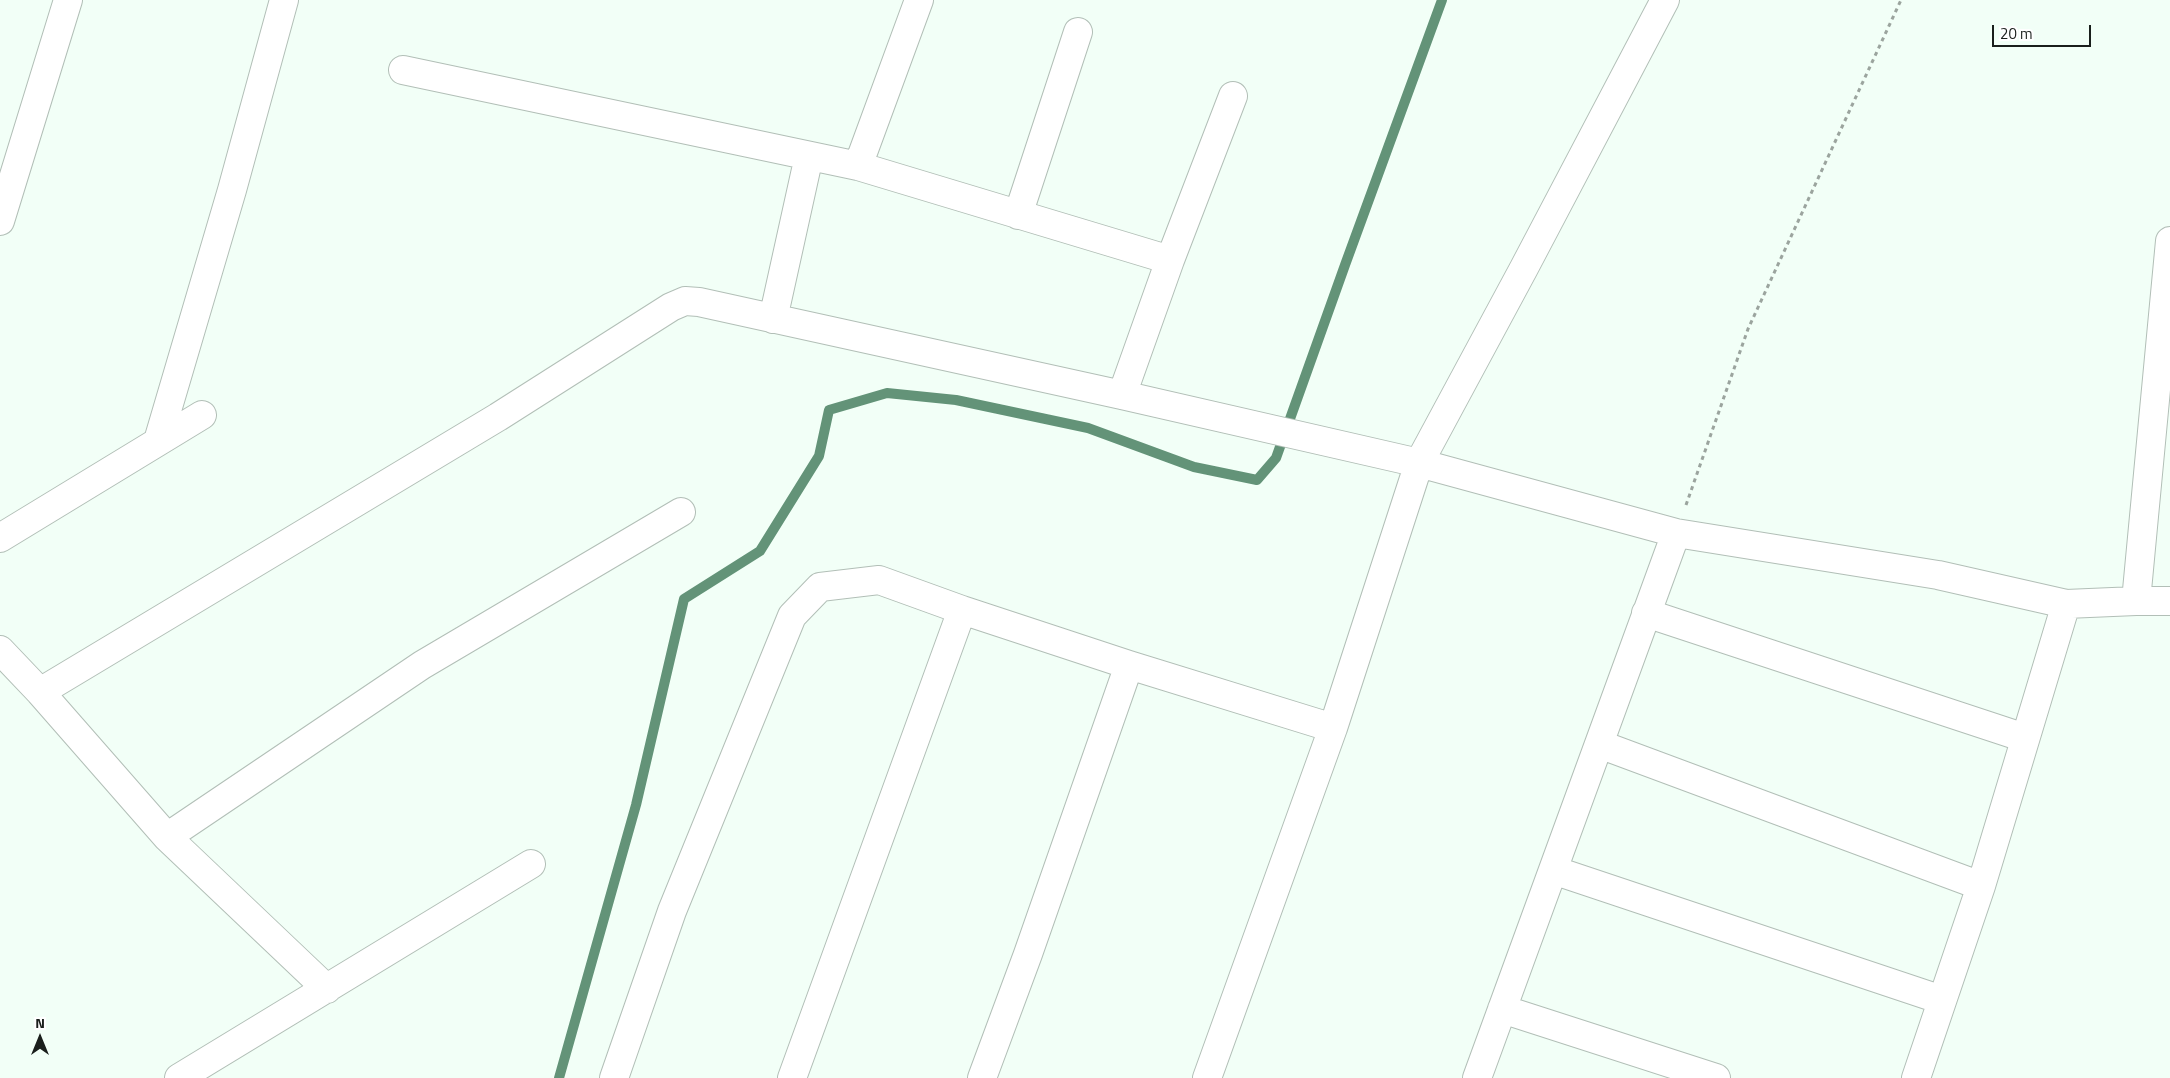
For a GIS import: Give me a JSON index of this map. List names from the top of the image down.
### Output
{
  "scale_bar": "20 m",
  "north": "top"
}
